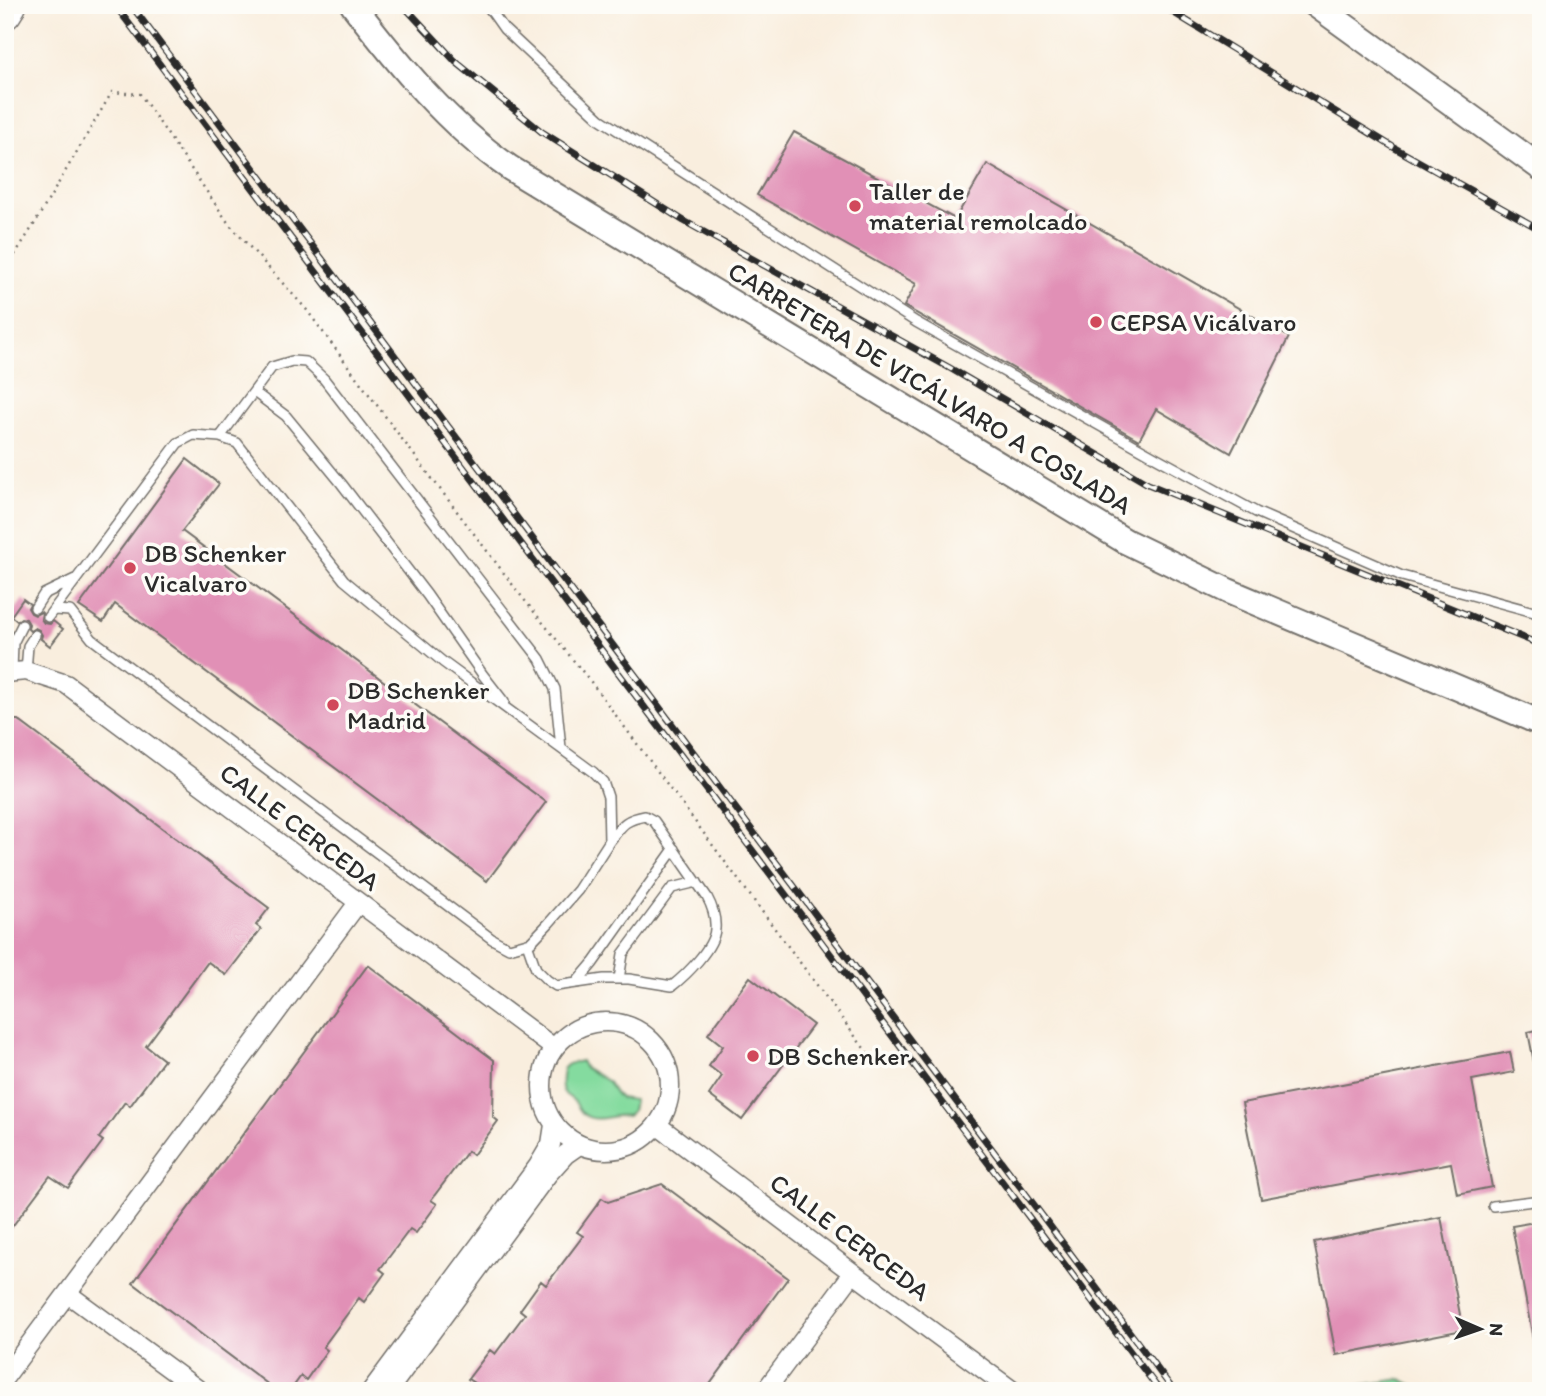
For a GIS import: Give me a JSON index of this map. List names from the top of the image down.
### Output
{
  "streets": {
    "street": ["CARRETERA DE VICÁLVARO A COSLADA", "CALLE CERCEDA"]
  },
  "places": [
    "Taller de material remolcado",
    "CEPSA Vicálvaro",
    "DB Schenker Vicalvaro",
    "DB Schenker Madrid",
    "DB Schenker"
  ],
  "north": "right"
}
